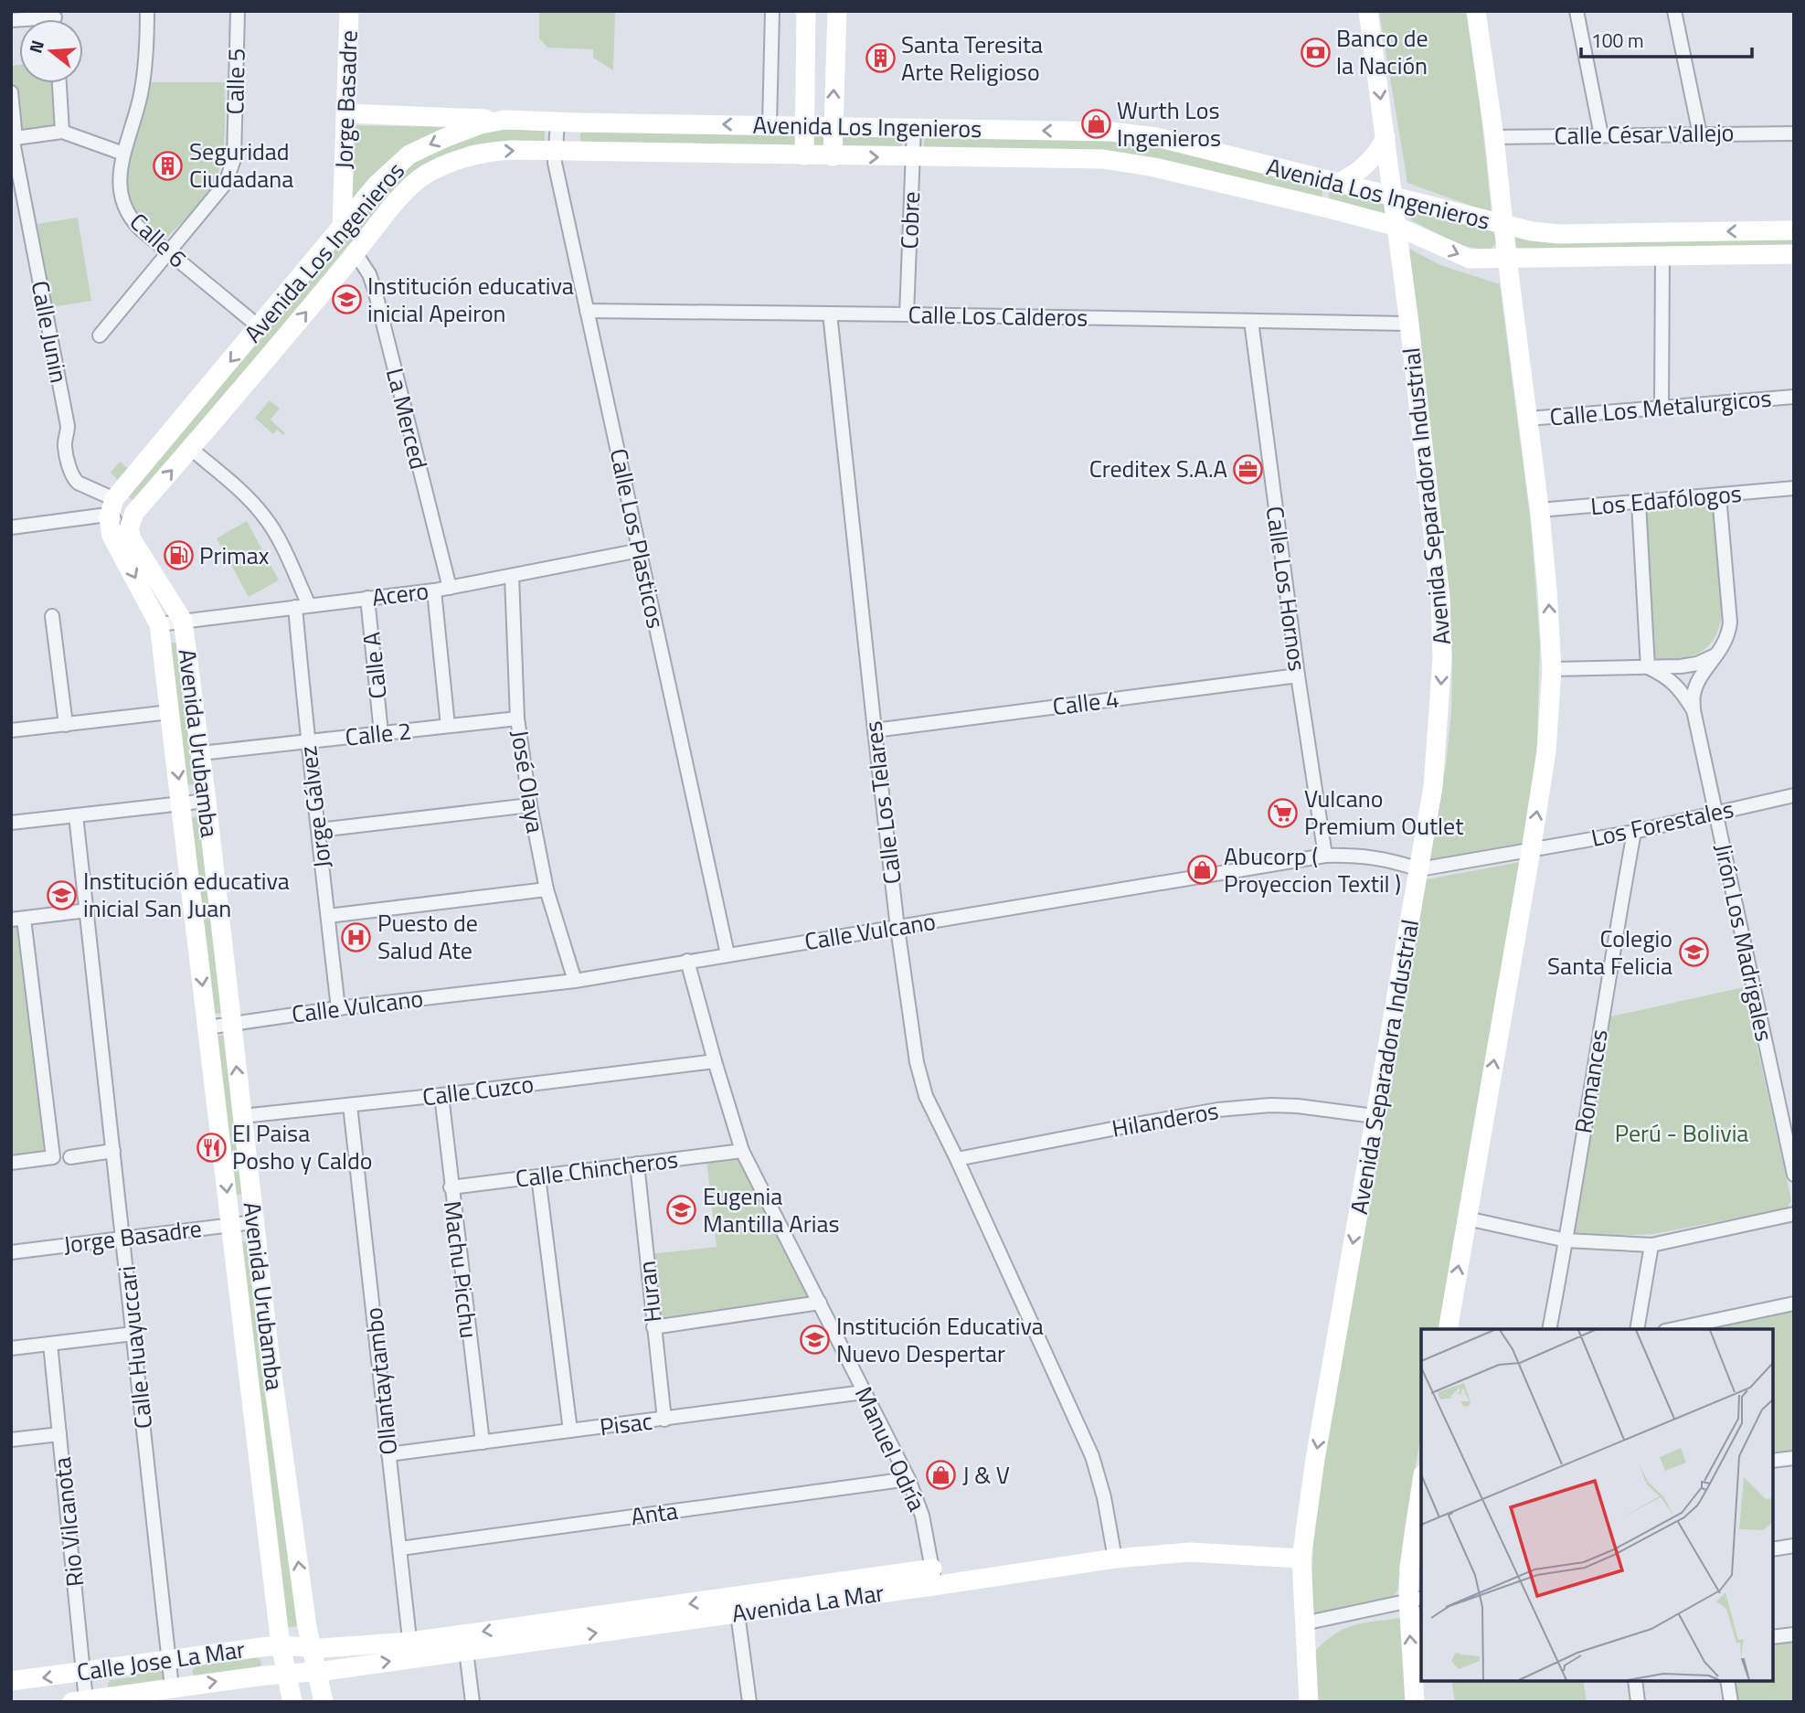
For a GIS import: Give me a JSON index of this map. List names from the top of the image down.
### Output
{
  "streets": {
    "street": [
      "Calle 5",
      "Jorge Basadre",
      "Avenida Los Ingenieros",
      "Calle César Vallejo",
      "Cobre",
      "Calle 6",
      "Calle Los Calderos",
      "Calle Junin",
      "Calle Los Metalurgicos",
      "La Merced",
      "Avenida Separadora Industrial",
      "Los Edafólogos",
      "Calle Los Plasticos",
      "Calle Los Hornos",
      "Acero",
      "Calle A",
      "Calle 4",
      "Calle 2",
      "Avenida Urubamba",
      "José Olaya",
      "Calle Los Telares",
      "Jorge Gálvez",
      "Los Forestales",
      "Calle Vulcano",
      "Jirón Los Madrigales",
      "Romances",
      "Calle Cuzco",
      "Hilanderos",
      "Calle Chincheros",
      "Machu Picchu",
      "Huran",
      "Calle Huayuccari",
      "Ollantaytambo",
      "Pisac",
      "Manuel Odría",
      "Anta",
      "Rio Vilcanota",
      "Avenida La Mar",
      "Calle Jose La Mar"
    ]
  },
  "crossings": [
    ["Calle 5", "Calle 6"],
    ["Jorge Basadre", "Avenida Los Ingenieros"],
    ["Jorge Basadre", "Avenida Urubamba"],
    ["Jorge Basadre", "Calle Huayuccari"],
    ["Avenida Los Ingenieros", "Cobre"],
    ["Avenida Los Ingenieros", "Calle 6"],
    ["Avenida Los Ingenieros", "Calle Junin"],
    ["Avenida Los Ingenieros", "La Merced"],
    ["Avenida Los Ingenieros", "Avenida Separadora Industrial"],
    ["Avenida Los Ingenieros", "Calle Los Plasticos"],
    ["Avenida Los Ingenieros", "Avenida Urubamba"],
    ["Cobre", "Calle Los Calderos"],
    ["Calle Los Calderos", "Avenida Separadora Industrial"],
    ["Calle Los Calderos", "Calle Los Plasticos"],
    ["Calle Los Calderos", "Calle Los Hornos"],
    ["Calle Los Calderos", "Calle Los Telares"],
    ["La Merced", "Acero"],
    ["Avenida Separadora Industrial", "Calle Vulcano"],
    ["Avenida Separadora Industrial", "Hilanderos"],
    ["Avenida Separadora Industrial", "Avenida La Mar"],
    ["Los Edafólogos", "Jirón Los Madrigales"],
    ["Calle Los Plasticos", "Acero"],
    ["Calle Los Plasticos", "Calle Vulcano"],
    ["Calle Los Hornos", "Calle 4"],
    ["Calle Los Hornos", "Calle Vulcano"],
    ["Acero", "Calle A"],
    ["Acero", "Avenida Urubamba"],
    ["Acero", "José Olaya"],
    ["Acero", "Jorge Gálvez"],
    ["Calle A", "Calle 2"],
    ["Calle 4", "Calle Los Telares"],
    ["Calle 2", "Avenida Urubamba"],
    ["Calle 2", "José Olaya"],
    ["Calle 2", "Jorge Gálvez"],
    ["Avenida Urubamba", "Calle Vulcano"],
    ["Avenida Urubamba", "Calle Cuzco"],
    ["Avenida Urubamba", "Avenida La Mar"],
    ["Avenida Urubamba", "Calle Jose La Mar"],
    ["José Olaya", "Calle Vulcano"],
    ["Calle Los Telares", "Calle Vulcano"],
    ["Calle Los Telares", "Hilanderos"],
    ["Calle Los Telares", "Avenida La Mar"],
    ["Jorge Gálvez", "Calle Vulcano"],
    ["Los Forestales", "Calle Vulcano"],
    ["Los Forestales", "Jirón Los Madrigales"],
    ["Los Forestales", "Romances"],
    ["Calle Vulcano", "Manuel Odría"],
    ["Calle Cuzco", "Machu Picchu"],
    ["Calle Cuzco", "Ollantaytambo"],
    ["Calle Cuzco", "Manuel Odría"],
    ["Calle Chincheros", "Machu Picchu"],
    ["Calle Chincheros", "Huran"],
    ["Calle Chincheros", "Manuel Odría"],
    ["Machu Picchu", "Pisac"],
    ["Huran", "Pisac"],
    ["Calle Huayuccari", "Calle Jose La Mar"],
    ["Ollantaytambo", "Pisac"],
    ["Ollantaytambo", "Anta"],
    ["Ollantaytambo", "Avenida La Mar"],
    ["Pisac", "Manuel Odría"],
    ["Manuel Odría", "Anta"],
    ["Manuel Odría", "Avenida La Mar"],
    ["Rio Vilcanota", "Calle Jose La Mar"],
    ["Avenida La Mar", "Calle Jose La Mar"]
  ],
  "parks": ["Perú - Bolivia"],
  "places": {
    "bank": ["Banco de la Nación"],
    "building": ["Santa Teresita Arte Religioso", "Seguridad Ciudadana"],
    "shop": ["Wurth Los Ingenieros", "Abucorp ( Proyeccion Textil )", "J & V"],
    "school or university": [
      "Institución educativa inicial Apeiron",
      "Institución educativa inicial San Juan",
      "Colegio Santa Felicia",
      "Eugenia Mantilla Arias",
      "Institución Educativa Nuevo Despertar"
    ],
    "office": ["Creditex S.A.A"],
    "fuel station": ["Primax"],
    "supermarket": ["Vulcano Premium Outlet"],
    "hospital": ["Puesto de Salud Ate"],
    "restaurant": ["El Paisa Posho y Caldo"]
  },
  "scale_bar": "100 m",
  "north": "left"
}
